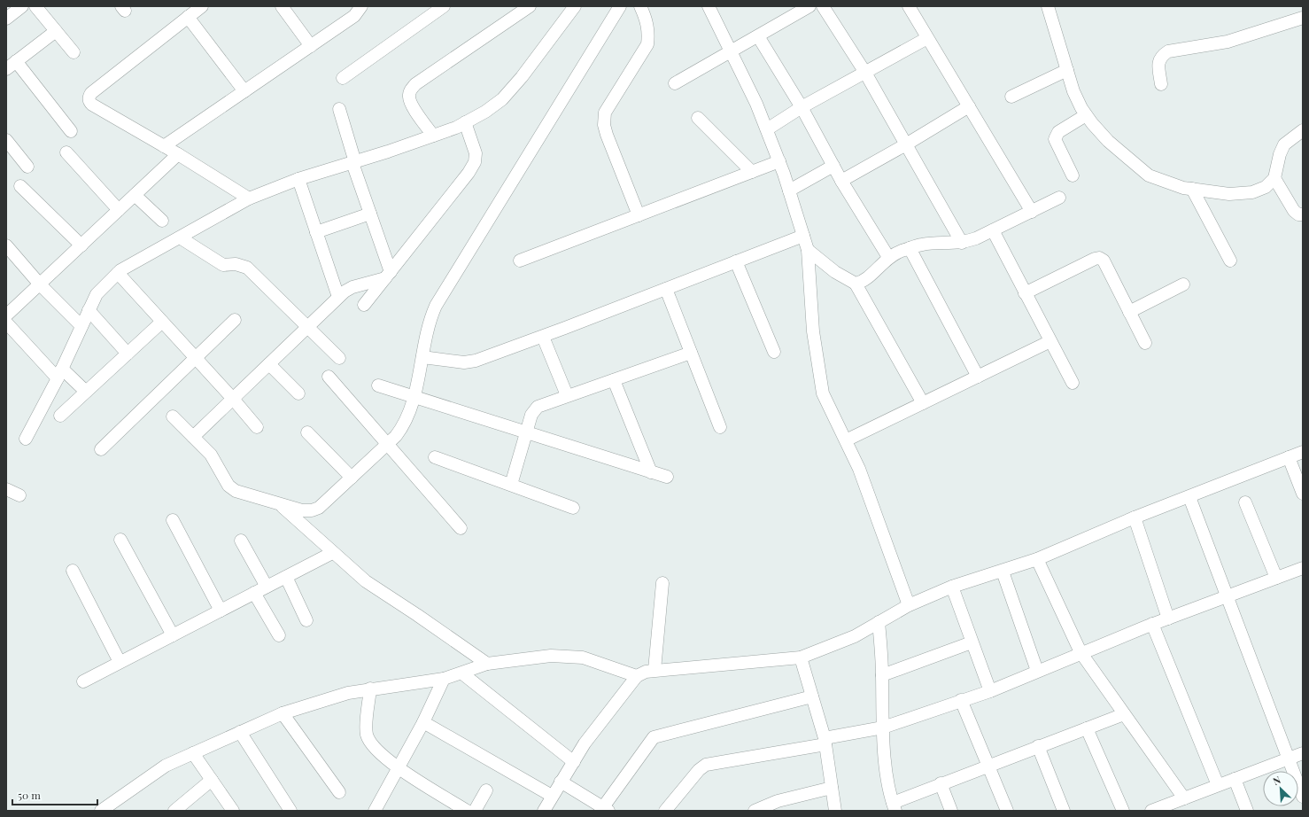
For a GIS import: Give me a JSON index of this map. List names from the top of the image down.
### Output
{
  "scale_bar": "50 m",
  "north": "top left"
}
